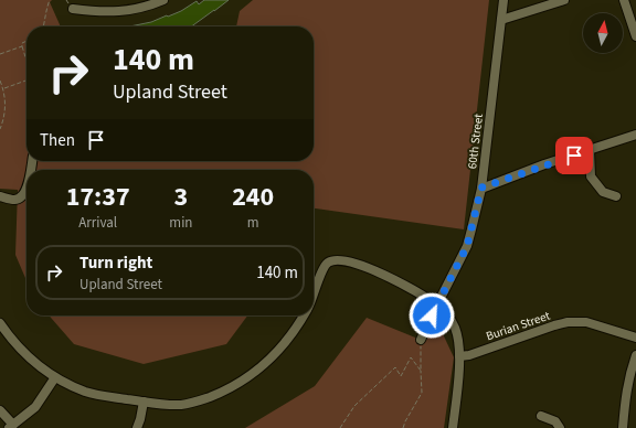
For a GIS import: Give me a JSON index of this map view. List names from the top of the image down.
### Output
{
  "streets": {
    "street": ["60th Street", "Burian Street"]
  },
  "north": "top",
  "page": {
    "turn": ["140 m", "Upland Street"],
    "then": "Then",
    "eta": [
      "17:37",
      "Arrival",
      "3",
      "min",
      "240",
      "m"
    ],
    "list": [
      {
        "name": "Turn right",
        "note": "Upland Street",
        "value": "140 m"
      }
    ]
  }
}
